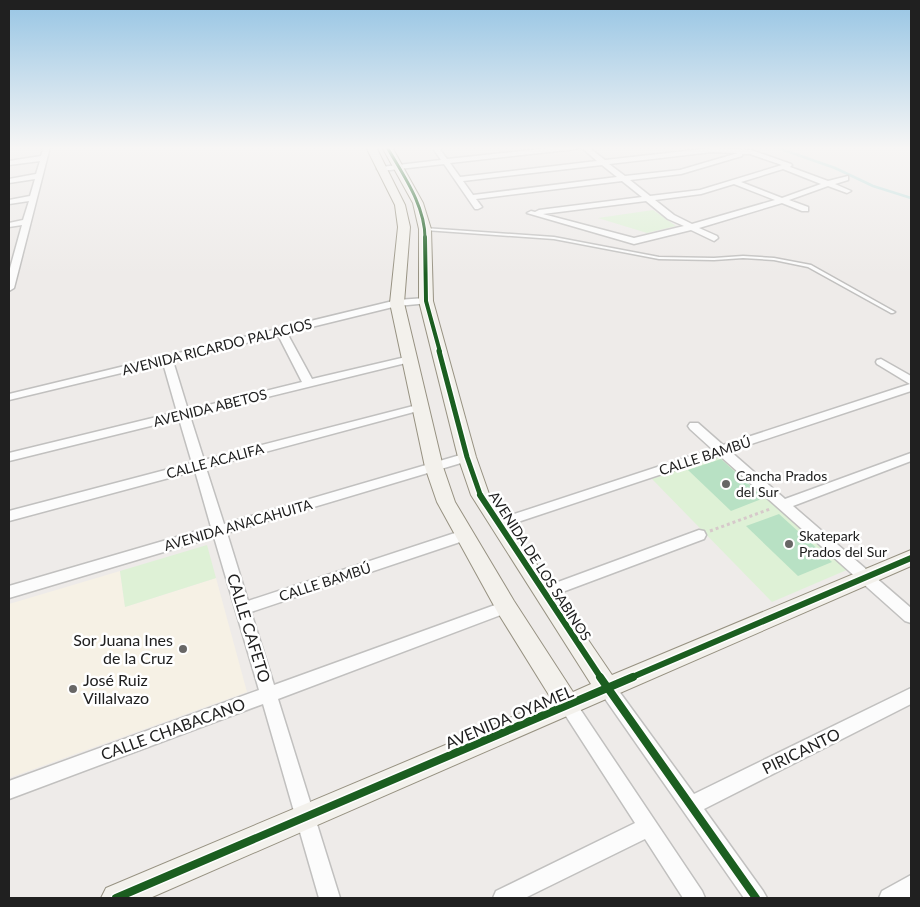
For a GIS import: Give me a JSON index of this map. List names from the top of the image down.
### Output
{
  "streets": {
    "street": [
      "AVENIDA RICARDO PALACIOS",
      "AVENIDA ABETOS",
      "CALLE BAMBÚ",
      "CALLE ACALIFA",
      "AVENIDA ANACAHUITA",
      "AVENIDA DE LOS SABINOS",
      "CALLE CAFETO",
      "AVENIDA OYAMEL",
      "CALLE CHABACANO",
      "PIRICANTO"
    ]
  },
  "crossings": [
    ["AVENIDA RICARDO PALACIOS", "AVENIDA DE LOS SABINOS"],
    ["AVENIDA RICARDO PALACIOS", "CALLE CAFETO"],
    ["AVENIDA ABETOS", "AVENIDA DE LOS SABINOS"],
    ["AVENIDA ABETOS", "CALLE CAFETO"],
    ["CALLE BAMBÚ", "AVENIDA DE LOS SABINOS"],
    ["CALLE BAMBÚ", "CALLE CAFETO"],
    ["CALLE ACALIFA", "AVENIDA DE LOS SABINOS"],
    ["CALLE ACALIFA", "CALLE CAFETO"],
    ["AVENIDA ANACAHUITA", "AVENIDA DE LOS SABINOS"],
    ["AVENIDA ANACAHUITA", "CALLE CAFETO"],
    ["AVENIDA DE LOS SABINOS", "AVENIDA OYAMEL"],
    ["AVENIDA DE LOS SABINOS", "CALLE CHABACANO"],
    ["AVENIDA DE LOS SABINOS", "PIRICANTO"],
    ["CALLE CAFETO", "AVENIDA OYAMEL"],
    ["CALLE CAFETO", "CALLE CHABACANO"]
  ],
  "places": [
    "Cancha Prados del Sur",
    "Skatepark Prados del Sur",
    "Sor Juana Ines de la Cruz",
    "José Ruiz Villalvazo"
  ]
}
